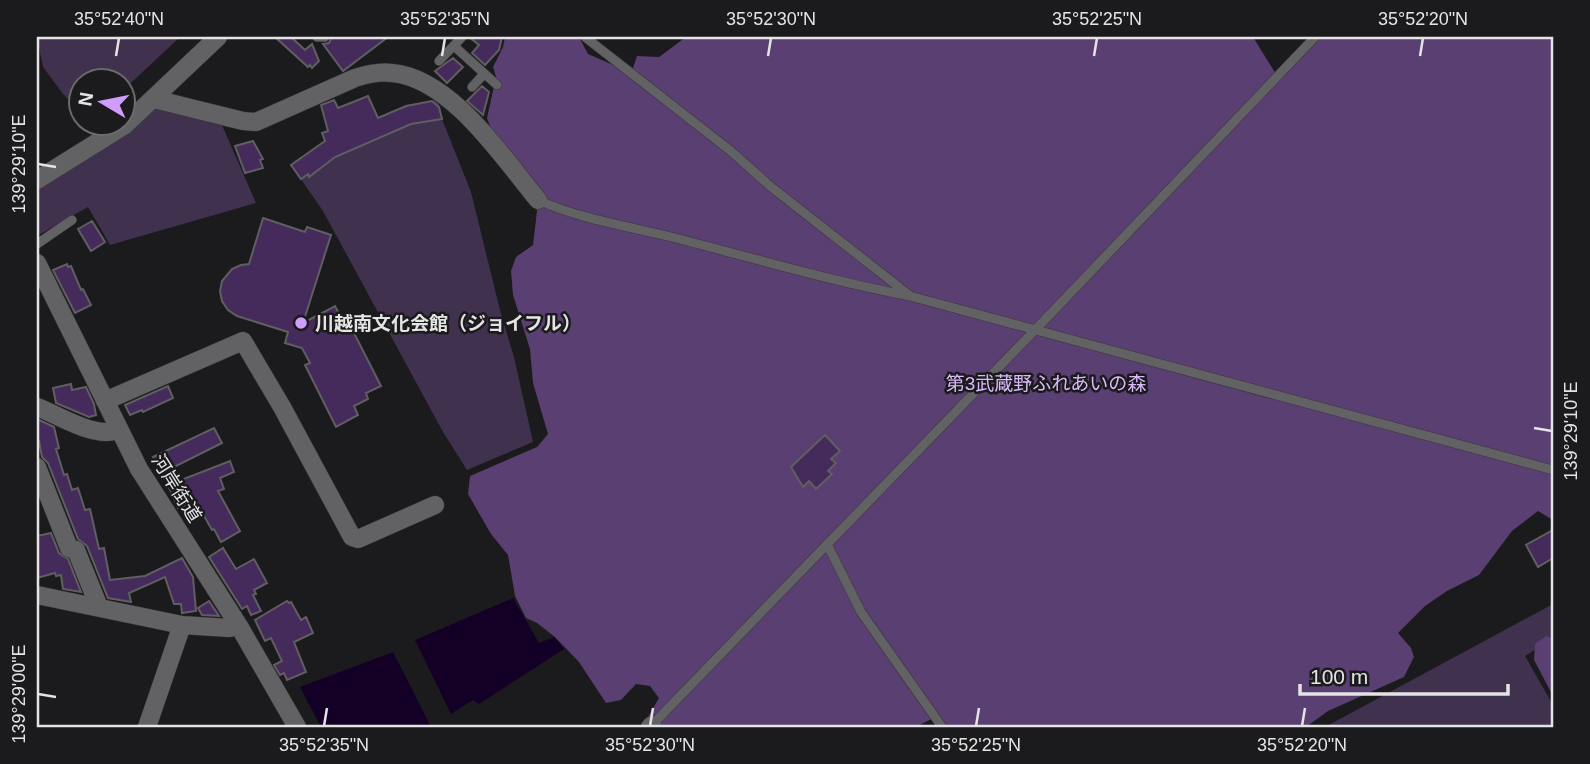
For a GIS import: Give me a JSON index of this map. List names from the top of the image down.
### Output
{
  "streets": {
    "street": ["河岸街道"]
  },
  "parks": ["第3武蔵野ふれあいの森"],
  "places": ["川越南文化会館（ジョイフル）"],
  "scale_bar": "100 m",
  "north": "left",
  "coordinates": [
    "35°52'40\"N",
    "35°52'35\"N",
    "35°52'30\"N",
    "35°52'25\"N",
    "35°52'20\"N",
    "139°29'10\"E",
    "139°29'00\"E"
  ]
}
